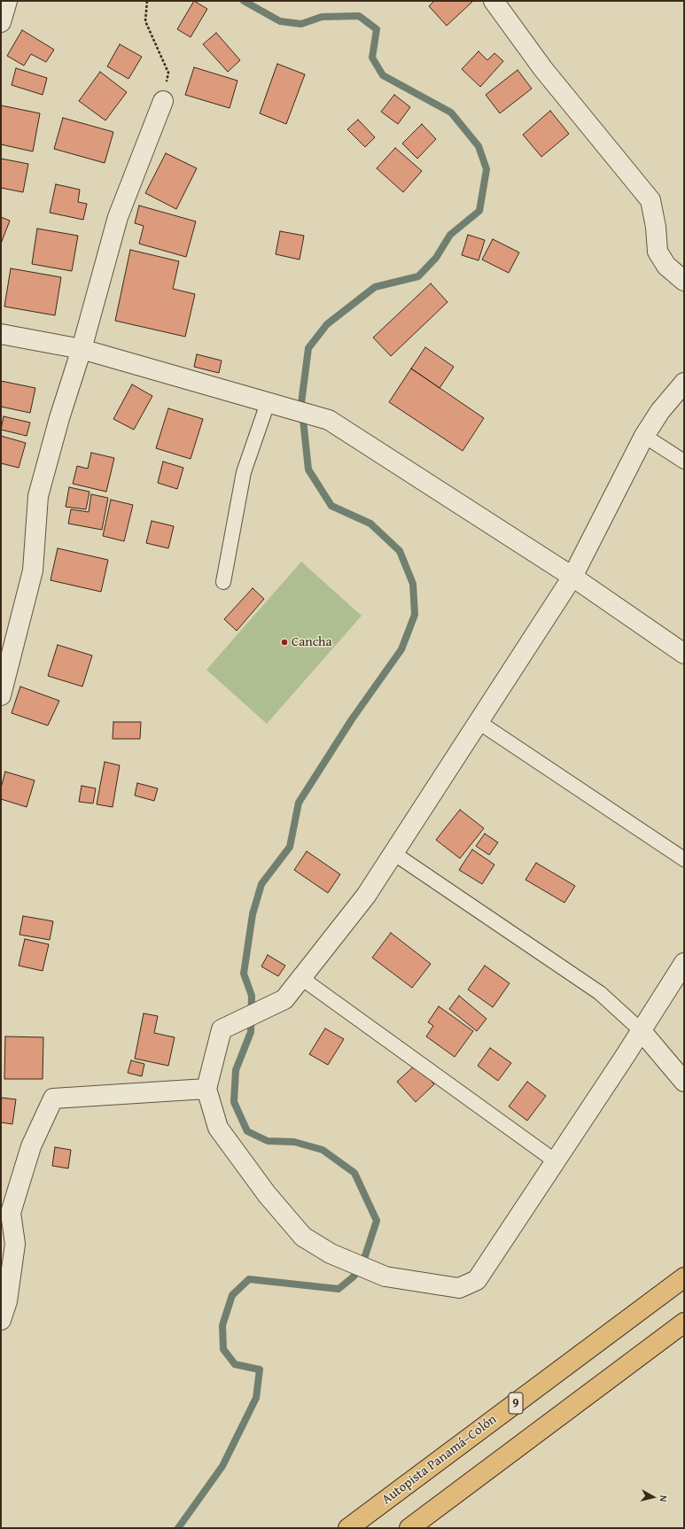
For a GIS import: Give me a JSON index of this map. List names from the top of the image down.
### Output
{
  "streets": {
    "highway": ["9", "Autopista Panamá–Colón"]
  },
  "places": ["Cancha"],
  "north": "right"
}
